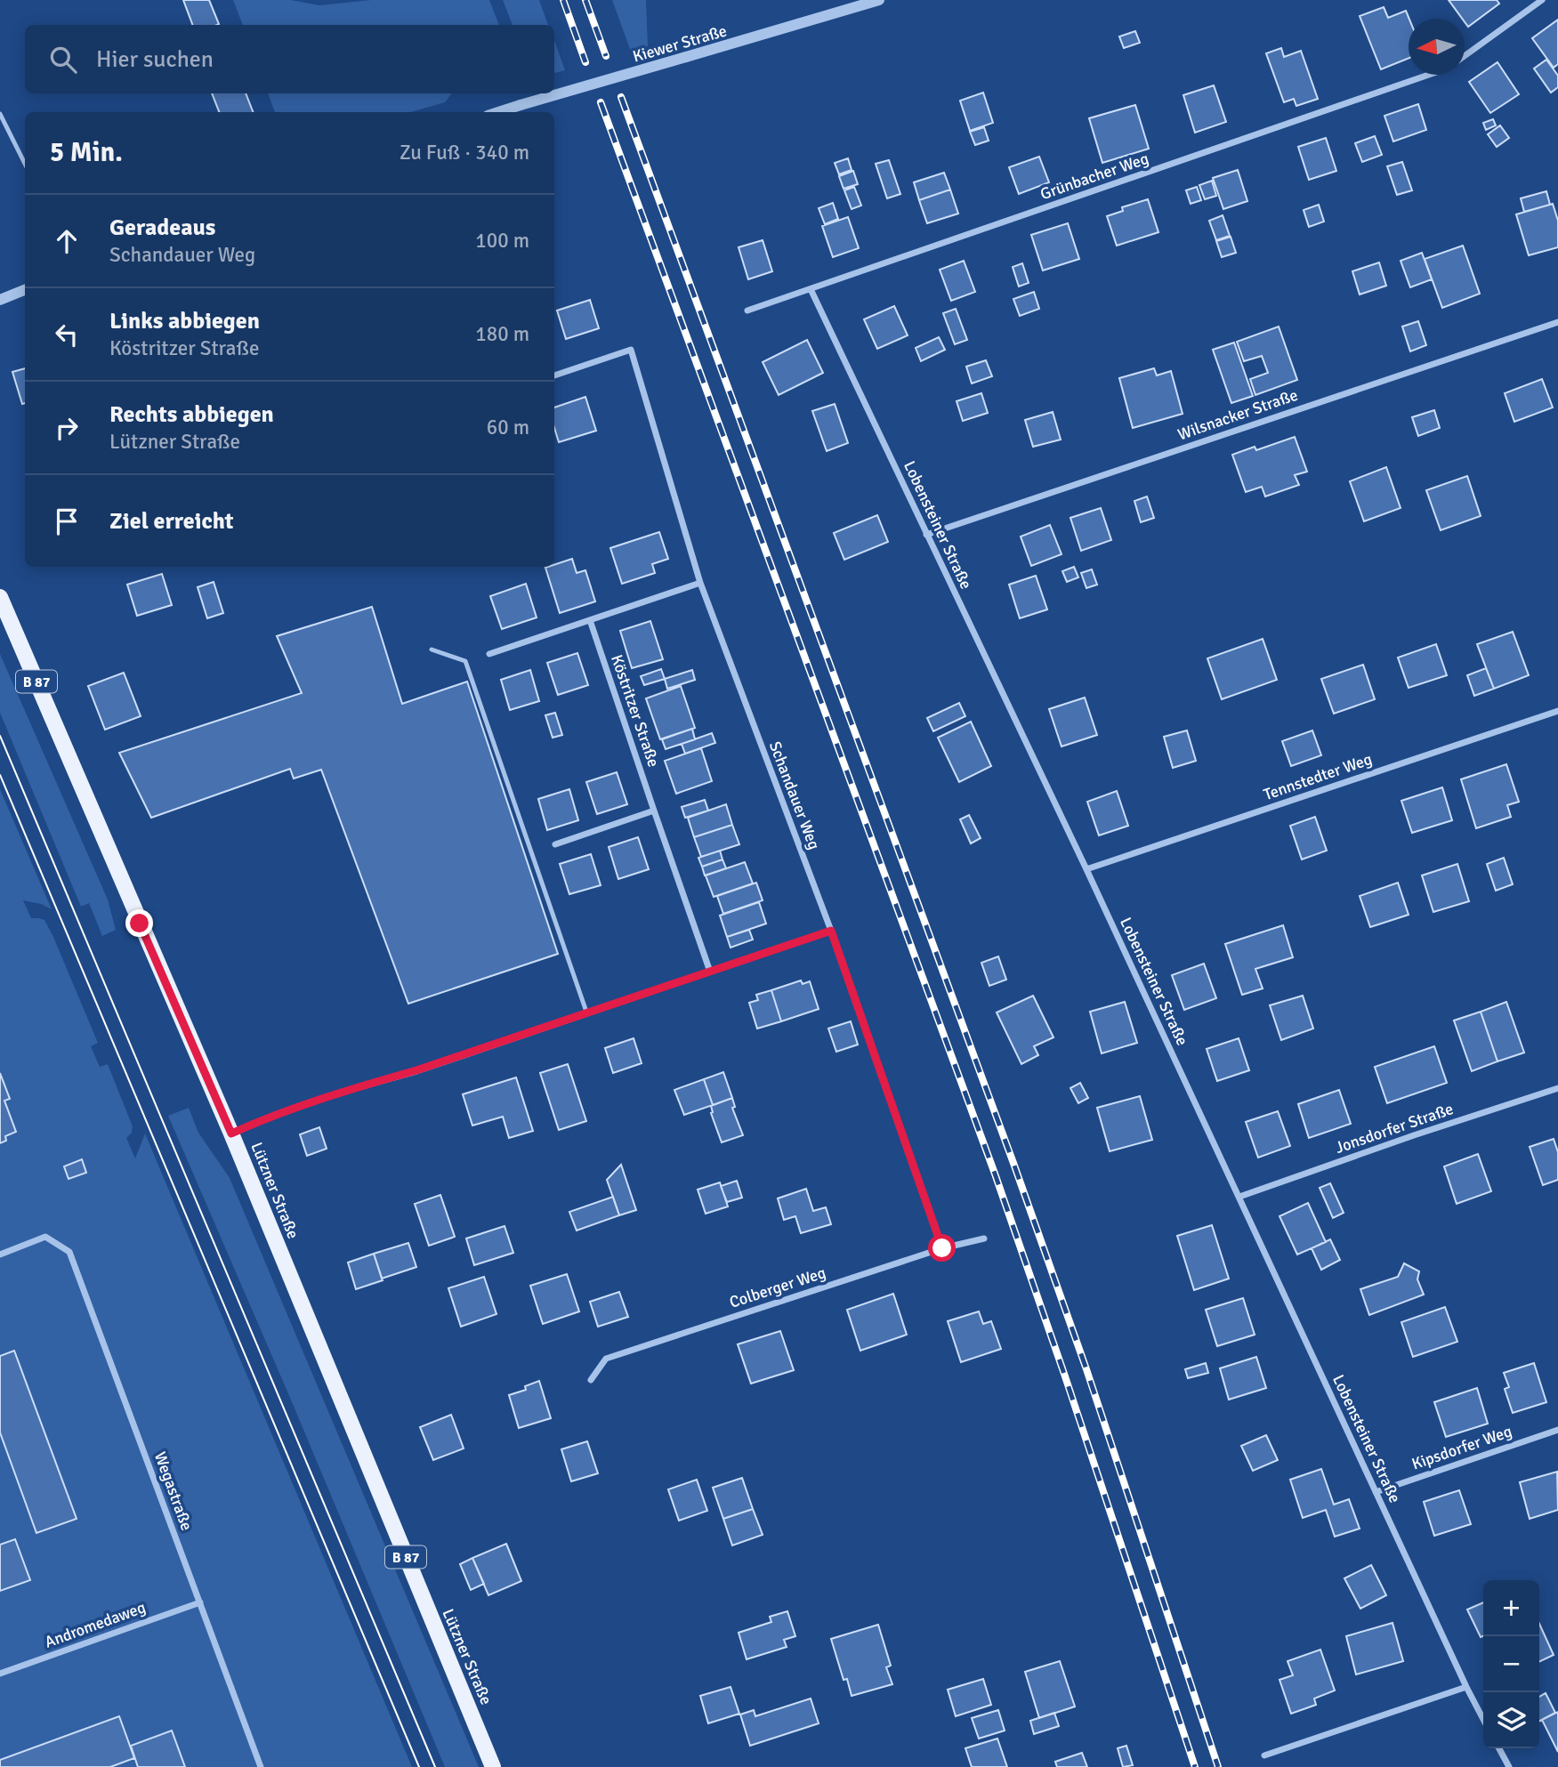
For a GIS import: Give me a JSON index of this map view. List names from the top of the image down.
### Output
{
  "streets": {
    "main road": ["B 87", "Lützner Straße"],
    "street": [
      "Kiewer Straße",
      "Grünbacher Weg",
      "Wilsnacker Straße",
      "Lobensteiner Straße",
      "Köstritzer Straße",
      "Tennstedter Weg",
      "Schandauer Weg",
      "Jonsdorfer Straße",
      "Colberger Weg",
      "Kipsdorfer Weg",
      "Wegastraße",
      "Andromedaweg"
    ]
  },
  "crossings": [
    ["Grünbacher Weg", "Lobensteiner Straße"],
    ["Wilsnacker Straße", "Lobensteiner Straße"],
    ["Lobensteiner Straße", "Tennstedter Weg"],
    ["Lobensteiner Straße", "Jonsdorfer Straße"],
    ["Lobensteiner Straße", "Kipsdorfer Weg"],
    ["Schandauer Weg", "Colberger Weg"],
    ["Wegastraße", "Andromedaweg"]
  ],
  "north": "left",
  "page": {
    "search": "Hier suchen",
    "heading": ["5 Min.", "Zu Fuß · 340 m"],
    "list": [
      ["Geradeaus", "Schandauer Weg", "100 m"],
      ["Links abbiegen", "Köstritzer Straße", "180 m"],
      ["Rechts abbiegen", "Lützner Straße", "60 m"],
      "Ziel erreicht"
    ],
    "map_buttons": ["+", "−"]
  }
}
